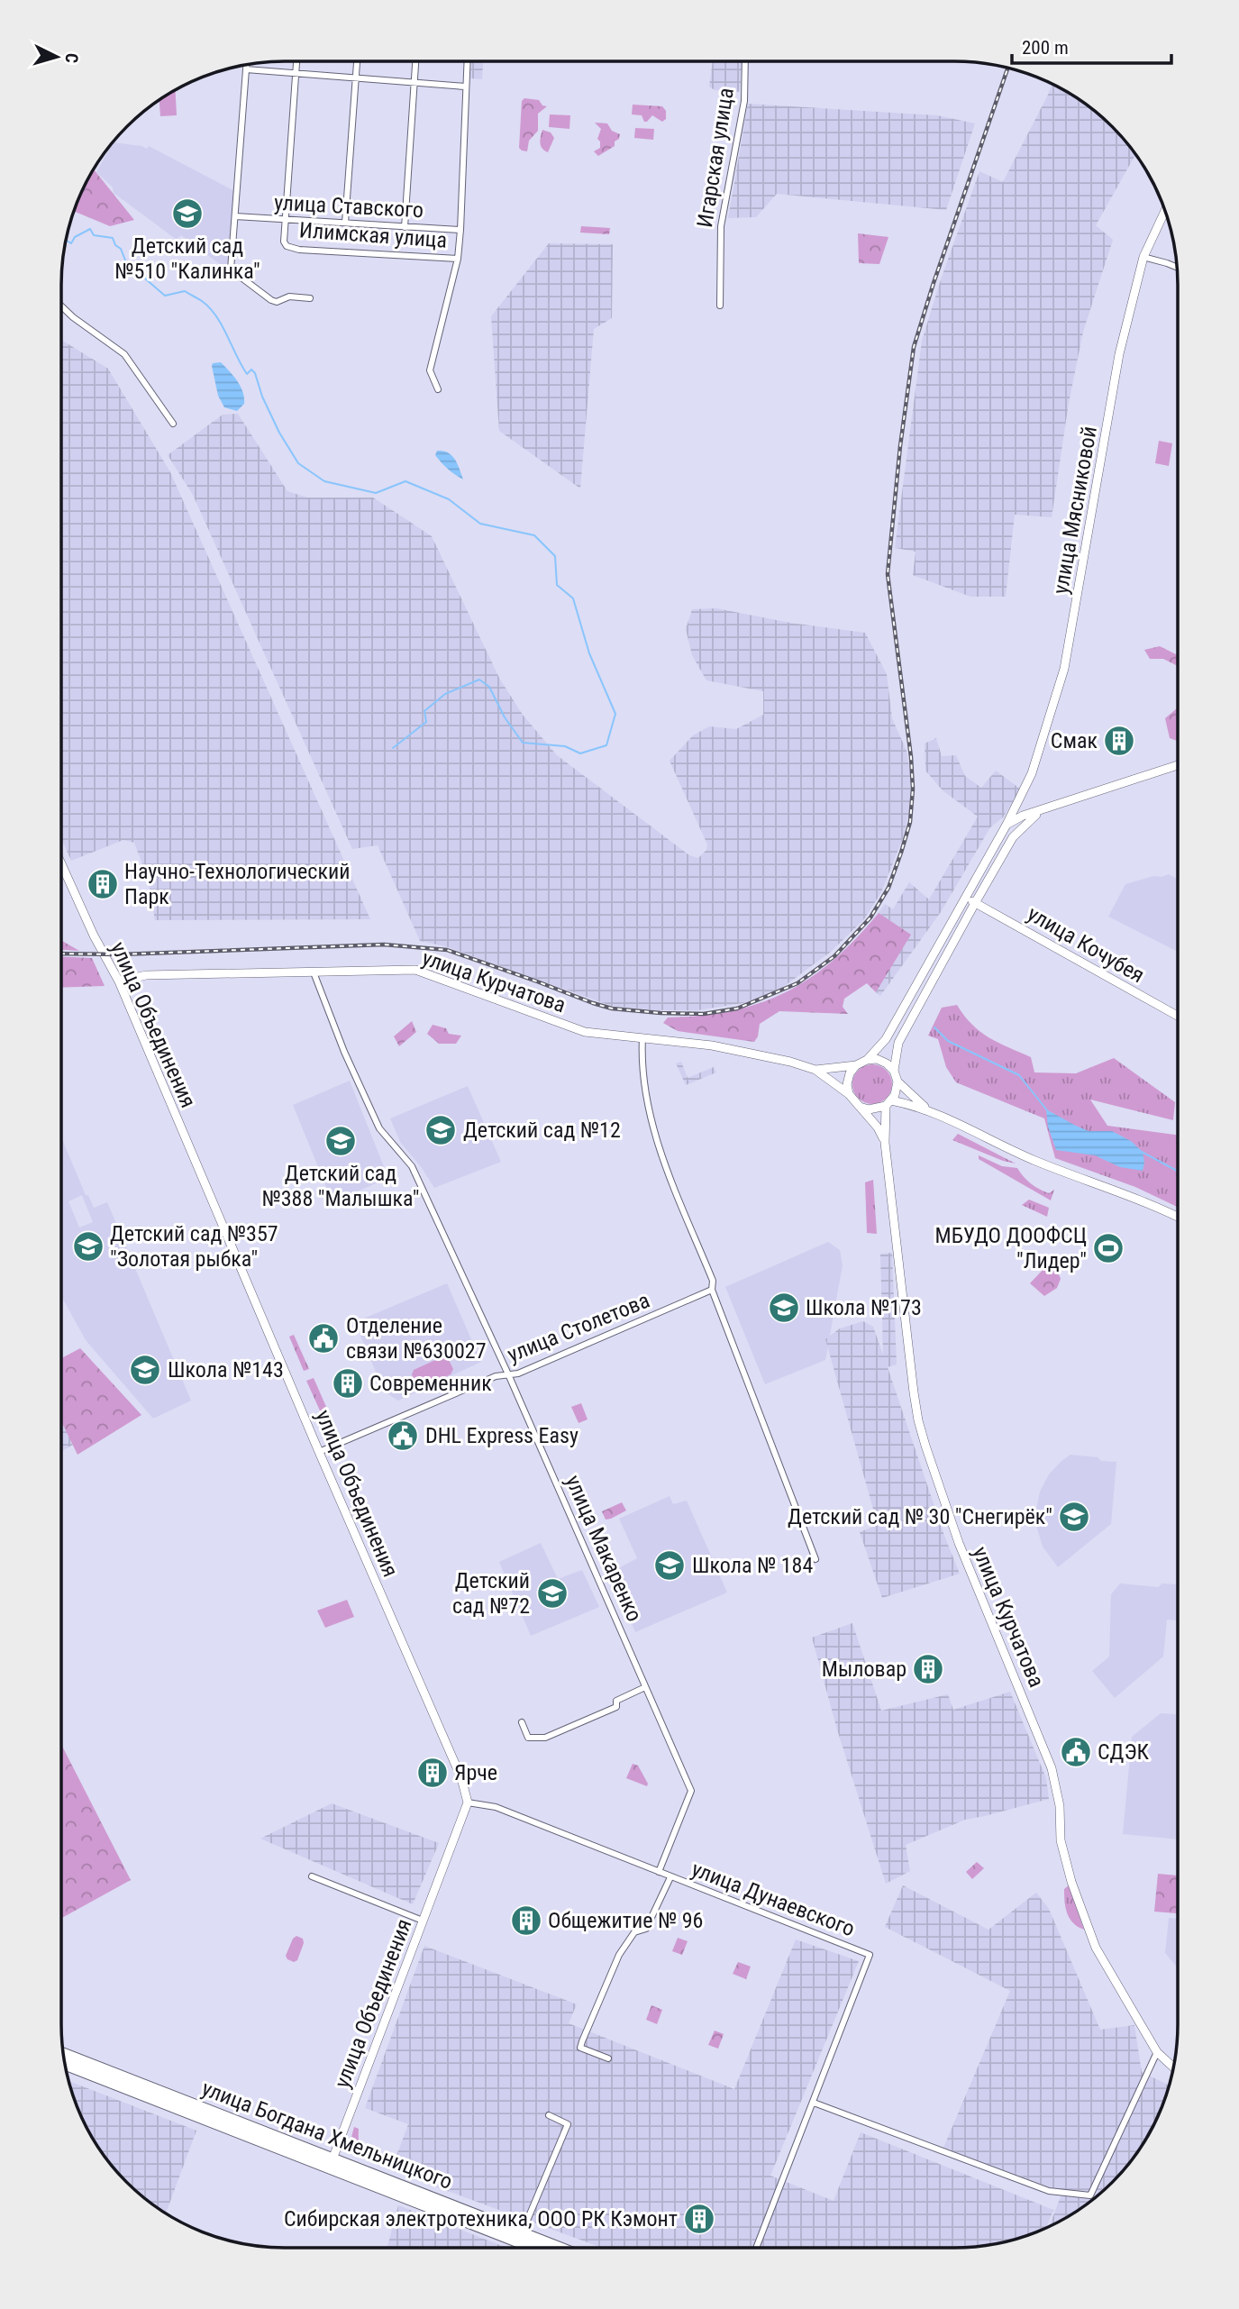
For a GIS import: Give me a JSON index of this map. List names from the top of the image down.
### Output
{
  "streets": {
    "highway": ["улица Богдана Хмельницкого"],
    "street": [
      "Игарская улица",
      "улица Ставского",
      "Илимская улица",
      "улица Мясниковой",
      "улица Кочубея",
      "улица Курчатова",
      "улица Объединения",
      "улица Столетова",
      "улица Макаренко",
      "улица Дунаевского"
    ]
  },
  "crossings": [
    ["улица Ставского", "Илимская улица"],
    ["улица Мясниковой", "улица Кочубея"],
    ["улица Мясниковой", "улица Курчатова"],
    ["улица Курчатова", "улица Объединения"],
    ["улица Курчатова", "улица Макаренко"],
    ["улица Объединения", "улица Столетова"],
    ["улица Объединения", "улица Дунаевского"],
    ["улица Объединения", "улица Богдана Хмельницкого"],
    ["улица Столетова", "улица Макаренко"],
    ["улица Макаренко", "улица Дунаевского"]
  ],
  "places": {
    "school or university": [
      "Детский сад №510 \"Калинка\"",
      "Детский сад №12",
      "Детский сад №388 \"Малышка\"",
      "Детский сад №357 \"Золотая рыбка\"",
      "Школа №173",
      "Школа №143",
      "Детский сад № 30 \"Снегирёк\"",
      "Школа № 184",
      "Детский сад №72"
    ],
    "building": [
      "Смак",
      "Научно-Технологический Парк",
      "Современник",
      "Мыловар",
      "Ярче",
      "Общежитие № 96",
      "Сибирская электротехника, ООО РК Кэмонт"
    ],
    "sports": ["МБУДО ДООФСЦ \"Лидер\""],
    "public building": ["Отделение связи №630027", "DHL Express Easy", "СДЭК"]
  },
  "scale_bar": "200 m",
  "north": "right"
}
